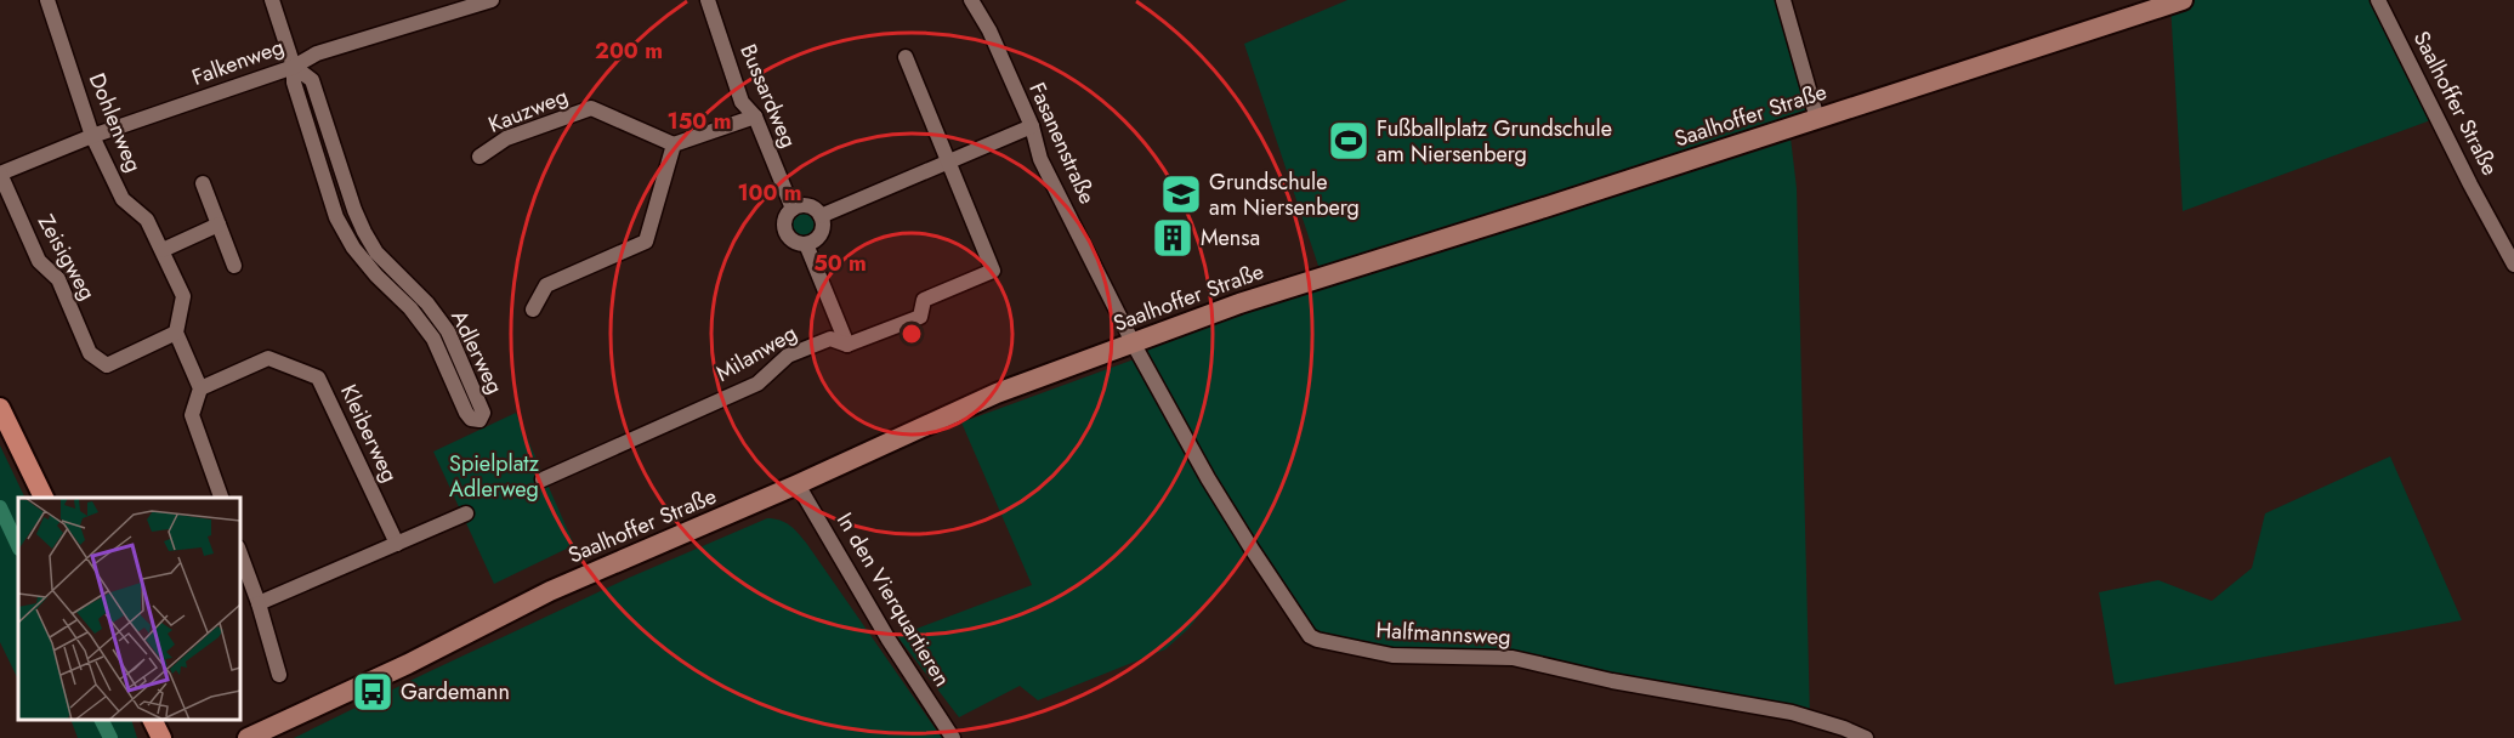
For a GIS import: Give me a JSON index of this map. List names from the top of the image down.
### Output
{
  "streets": {
    "main road": ["Saalhoffer Straße"],
    "street": [
      "Falkenweg",
      "Bussardweg",
      "Kauzweg",
      "Dohlenweg",
      "Fasanenstraße",
      "Zeisigweg",
      "Adlerweg",
      "Milanweg",
      "Kleiberweg",
      "In den Vierquartieren",
      "Halfmannsweg"
    ]
  },
  "crossings": [
    ["Falkenweg", "Dohlenweg"],
    ["Falkenweg", "Zeisigweg"],
    ["Falkenweg", "Adlerweg"],
    ["Saalhoffer Straße", "Fasanenstraße"],
    ["Saalhoffer Straße", "In den Vierquartieren"],
    ["Saalhoffer Straße", "Halfmannsweg"],
    ["Dohlenweg", "Zeisigweg"],
    ["Fasanenstraße", "Halfmannsweg"]
  ],
  "parks": ["Spielplatz Adlerweg"],
  "places": {
    "sports": ["Fußballplatz Grundschule am Niersenberg"],
    "school or university": ["Grundschule am Niersenberg"],
    "building": ["Mensa"],
    "bus stop": ["Gardemann"]
  },
  "rings": [
    "200 m",
    "150 m",
    "100 m",
    "50 m"
  ]
}
